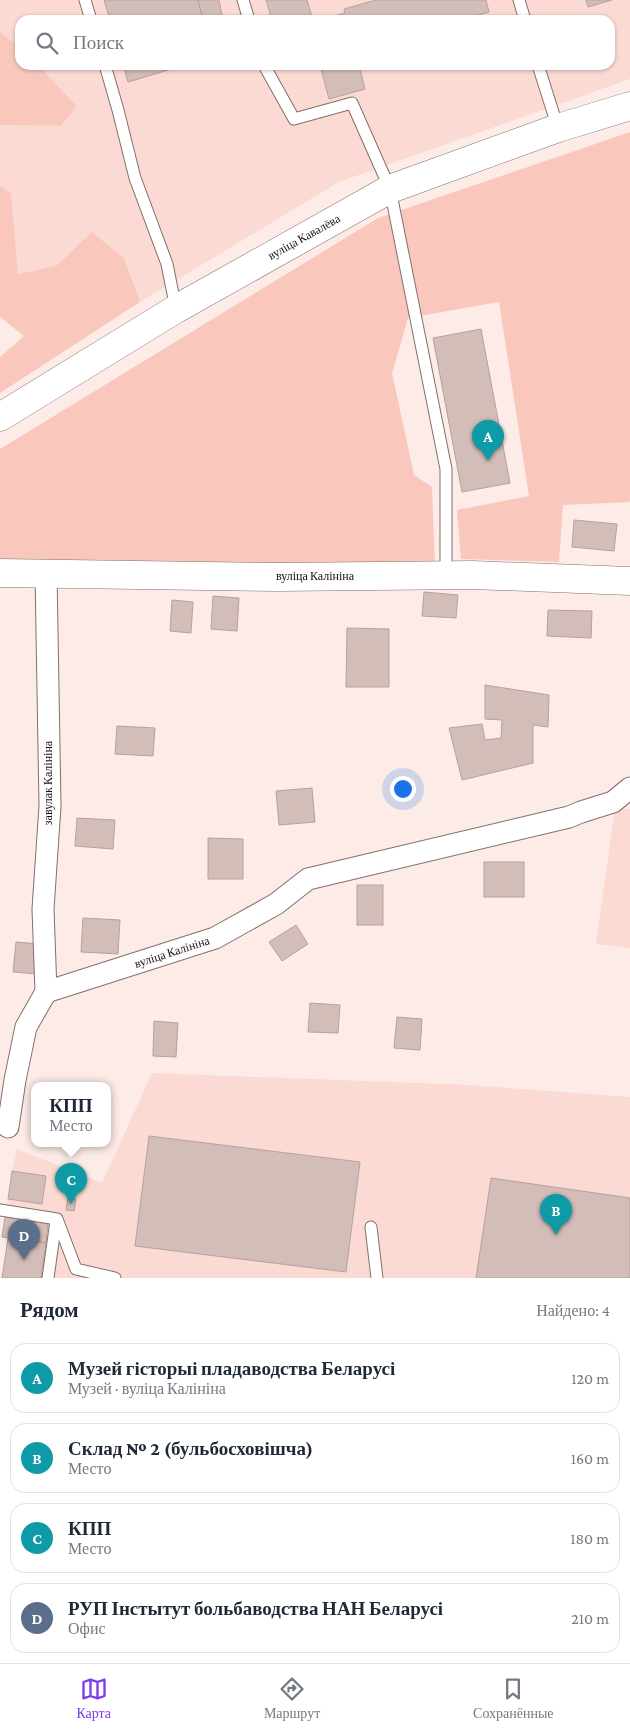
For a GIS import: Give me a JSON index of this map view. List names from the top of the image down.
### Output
{
  "streets": {
    "street": ["вуліца Кавалёва", "вуліца Калініна", "завулак Калініна"]
  },
  "crossings": [
    ["вуліца Калініна", "завулак Калініна"]
  ],
  "page": {
    "search": "Поиск",
    "pins": [
      "A",
      "C",
      "B",
      "D"
    ],
    "popup": ["КПП", "Место"],
    "heading": ["Рядом", "Найдено: 4"],
    "list": [
      {
        "mark": "A",
        "name": "Музей гісторыі пладаводства Беларусі",
        "note": "Музей · вуліца Калініна",
        "value": "120 m"
      },
      {
        "mark": "B",
        "name": "Склад № 2 (бульбосховішча)",
        "note": "Место",
        "value": "160 m"
      },
      {
        "mark": "C",
        "name": "КПП",
        "note": "Место",
        "value": "180 m"
      },
      {
        "mark": "D",
        "name": "РУП Інстытут больбаводства НАН Беларусі",
        "note": "Офис",
        "value": "210 m"
      }
    ],
    "nav": ["Карта", "Маршрут", "Сохранённые"]
  }
}
